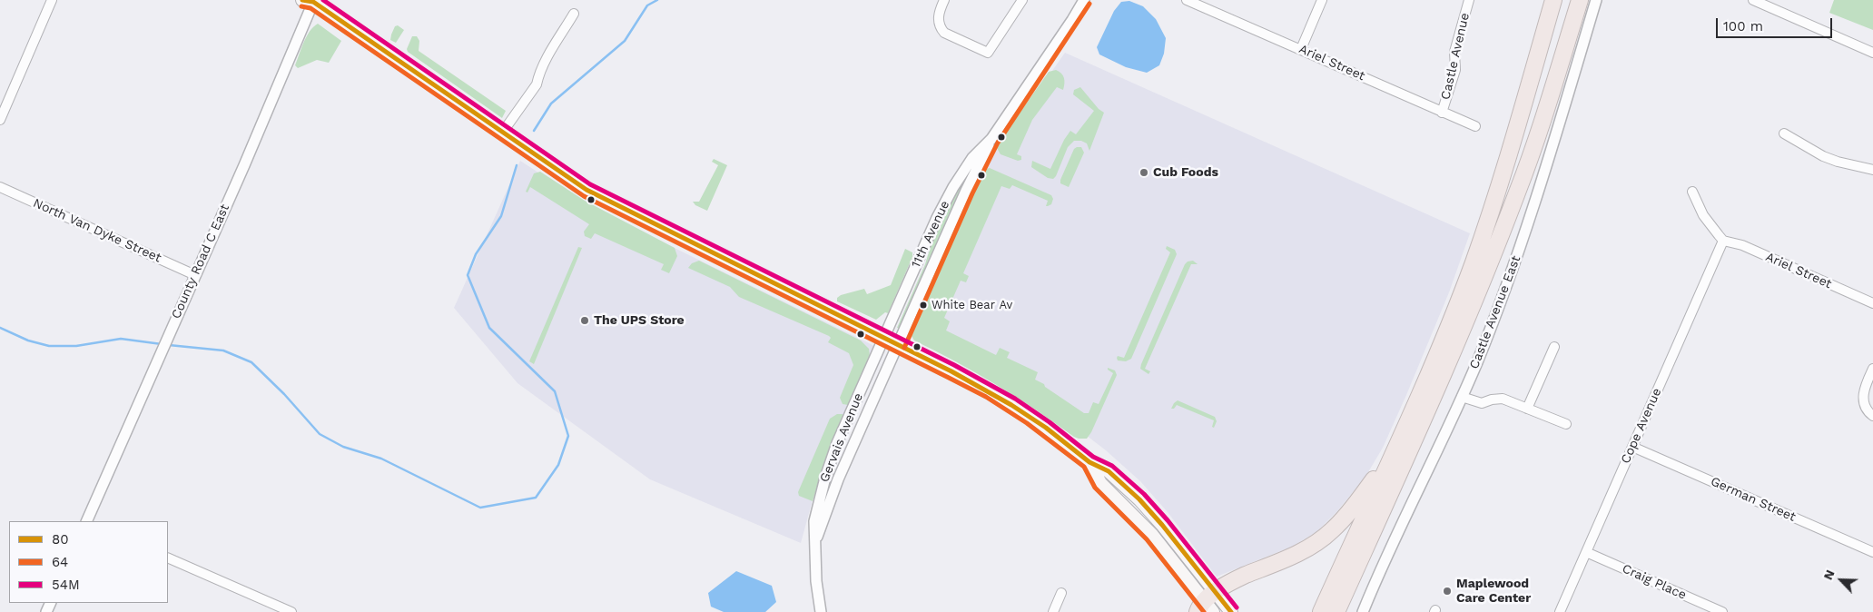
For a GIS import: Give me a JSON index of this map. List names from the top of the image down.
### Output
{
  "streets": {
    "street": [
      "Castle Avenue",
      "Ariel Street",
      "North Van Dyke Street",
      "11th Avenue",
      "County Road C East",
      "Castle Avenue East",
      "Cope Avenue",
      "Gervais Avenue",
      "German Street",
      "Craig Place"
    ]
  },
  "crossings": [
    ["Castle Avenue", "Ariel Street"],
    ["Ariel Street", "Cope Avenue"],
    ["North Van Dyke Street", "County Road C East"],
    ["11th Avenue", "Gervais Avenue"],
    ["Cope Avenue", "German Street"],
    ["Cope Avenue", "Craig Place"]
  ],
  "places": [
    "Cub Foods",
    "White Bear Av",
    "The UPS Store",
    "Maplewood Care Center"
  ],
  "lines": ["transit line 80", "transit line 54M", "transit line 64"],
  "legend": ["80", "64", "54M"],
  "scale_bar": "100 m",
  "north": "top left"
}
